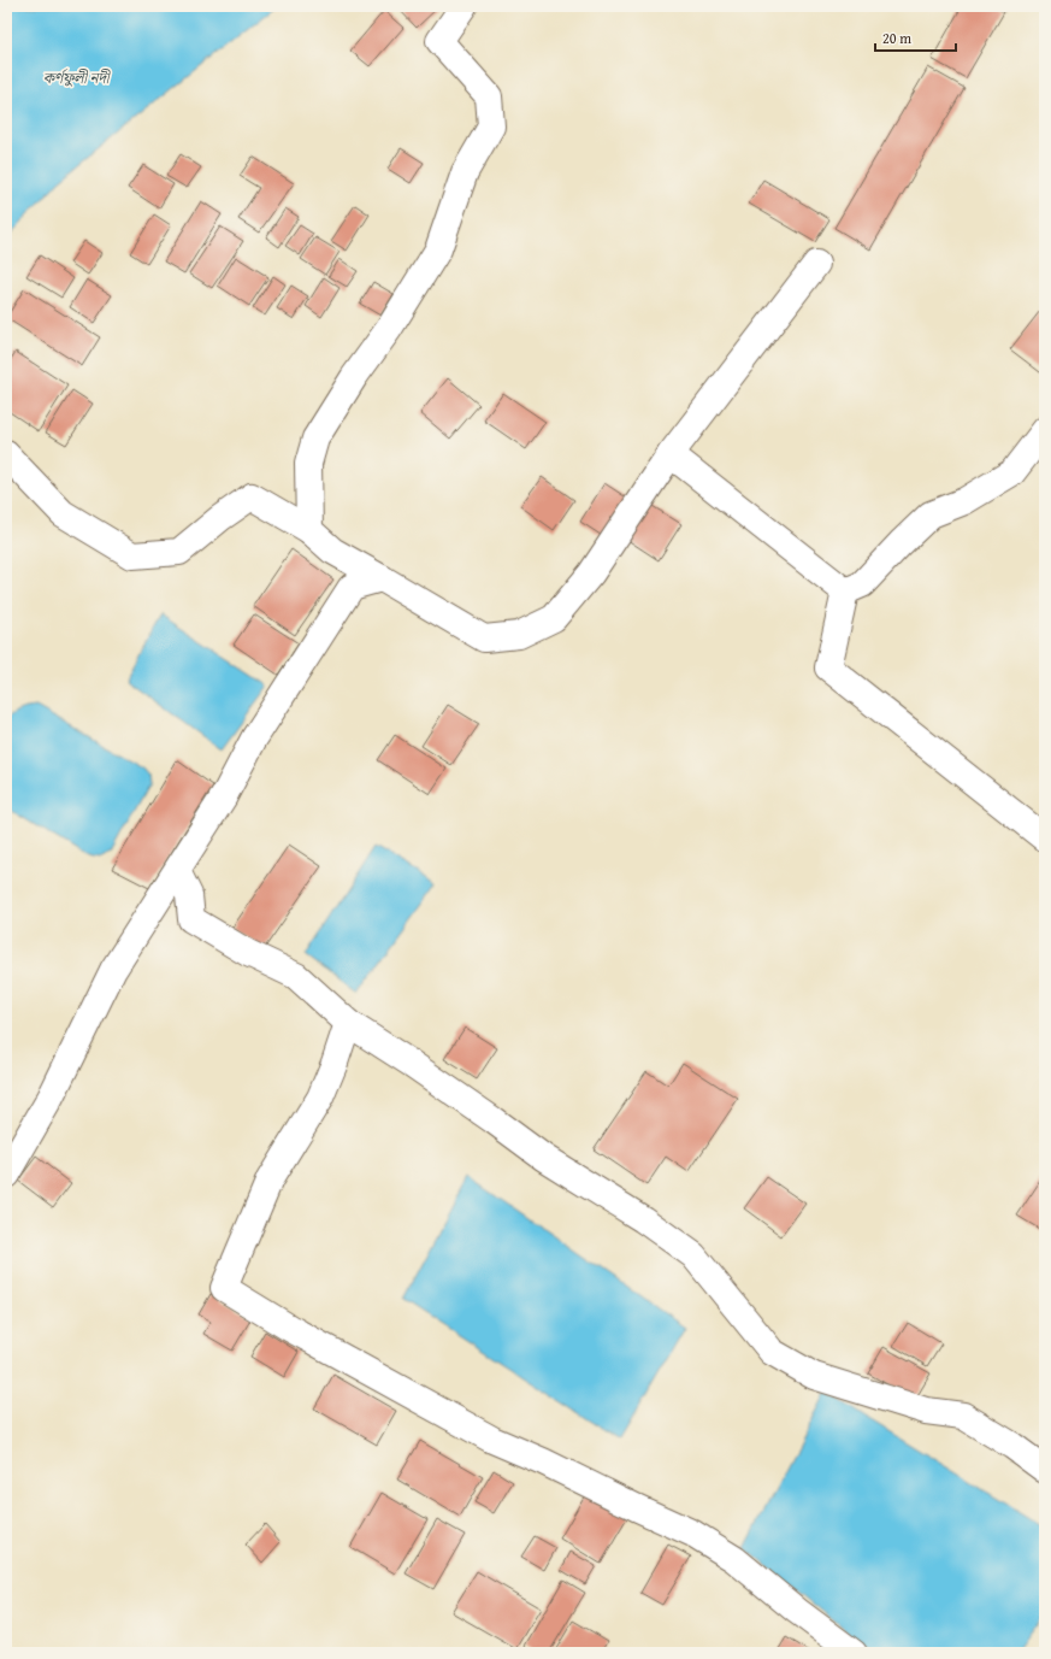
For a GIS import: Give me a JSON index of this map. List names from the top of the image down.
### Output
{
  "water": ["কর্ণফুলী নদী"],
  "scale_bar": "20 m"
}
